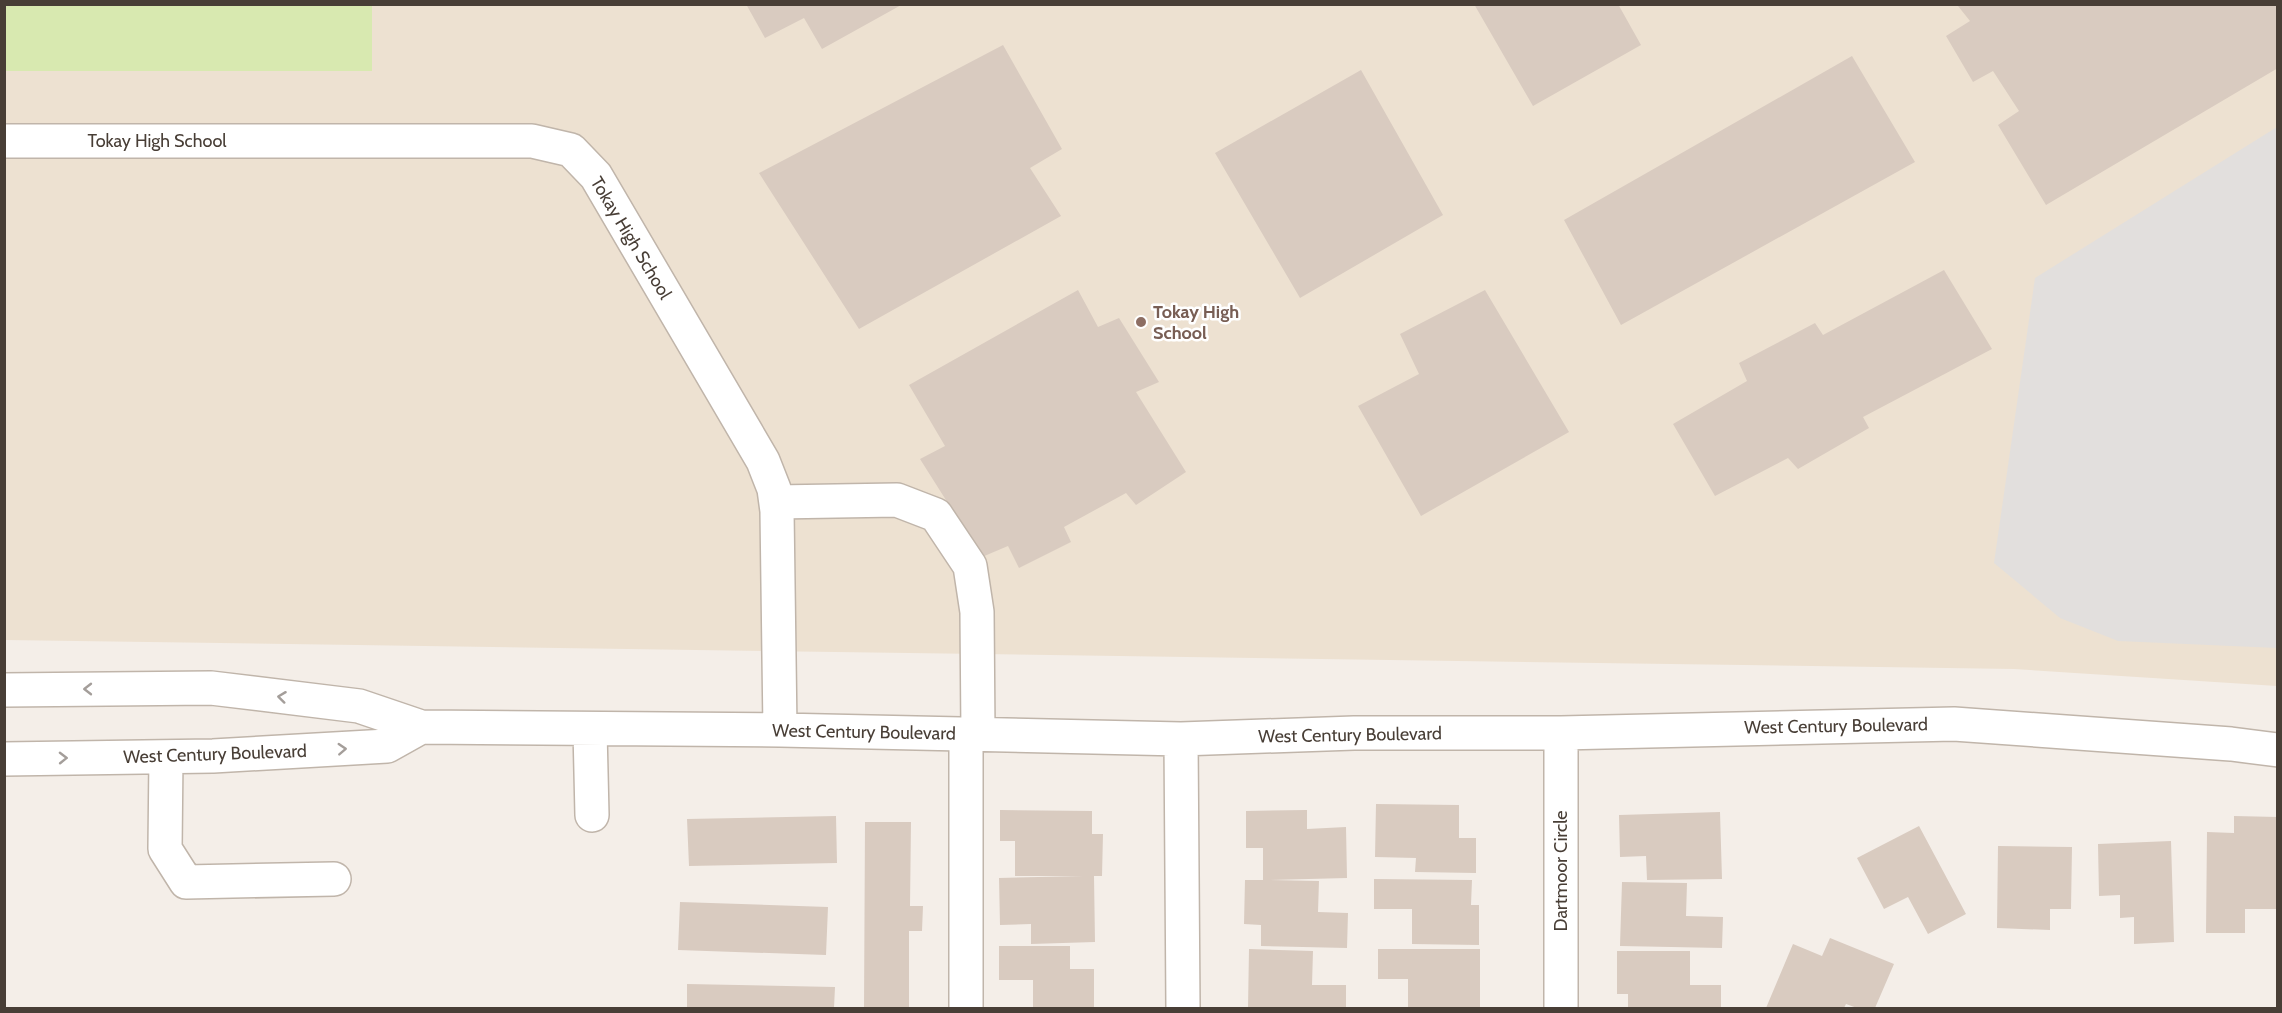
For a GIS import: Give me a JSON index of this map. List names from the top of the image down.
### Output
{
  "streets": {
    "street": ["Tokay High School", "West Century Boulevard", "Dartmoor Circle"]
  },
  "crossings": [
    ["Tokay High School", "West Century Boulevard"],
    ["West Century Boulevard", "Dartmoor Circle"]
  ],
  "places": ["Tokay High School"]
}
